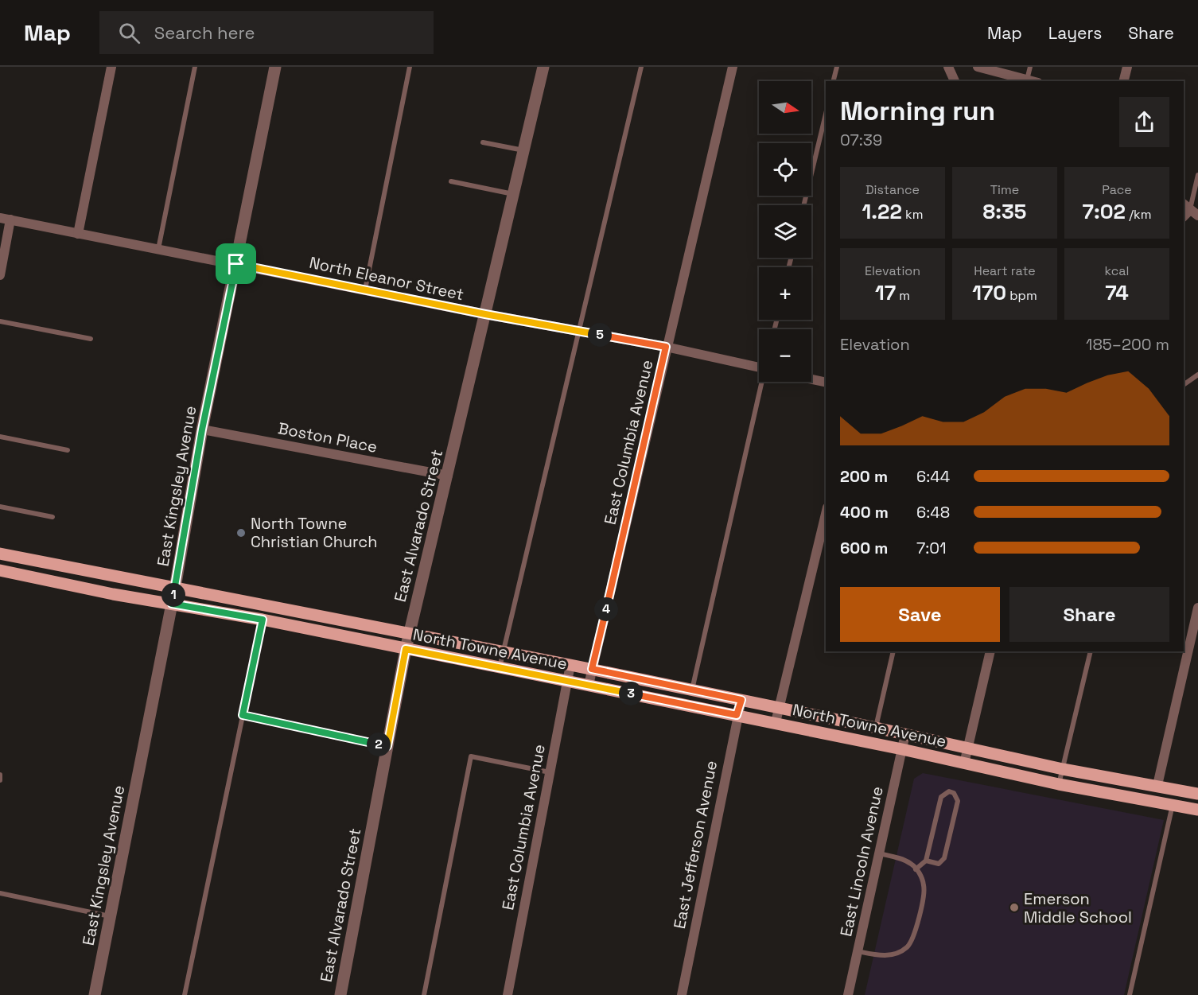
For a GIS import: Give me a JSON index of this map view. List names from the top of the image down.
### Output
{
  "streets": {
    "main road": ["North Towne Avenue"],
    "street": [
      "North Eleanor Street",
      "Boston Place",
      "East Columbia Avenue",
      "East Kingsley Avenue",
      "East Alvarado Street",
      "East Jefferson Avenue",
      "East Lincoln Avenue"
    ]
  },
  "crossings": [
    ["North Eleanor Street", "East Columbia Avenue"],
    ["North Eleanor Street", "East Kingsley Avenue"],
    ["North Eleanor Street", "East Alvarado Street"],
    ["Boston Place", "East Kingsley Avenue"],
    ["Boston Place", "East Alvarado Street"],
    ["East Columbia Avenue", "North Towne Avenue"],
    ["East Kingsley Avenue", "North Towne Avenue"],
    ["East Alvarado Street", "North Towne Avenue"],
    ["North Towne Avenue", "East Jefferson Avenue"],
    ["North Towne Avenue", "East Lincoln Avenue"]
  ],
  "places": ["North Towne Christian Church", "Emerson Middle School"],
  "north": "right",
  "page": {
    "header": "Map",
    "search": "Search here",
    "nav": ["Map", "Layers", "Share"],
    "map_buttons": ["+", "−"],
    "heading": ["Morning run", "07:39"],
    "stats": [
      ["Distance", "1.22 km"],
      ["Time", "8:35"],
      ["Pace", "7:02 /km"],
      ["Elevation", "17 m"],
      ["Heart rate", "170 bpm"],
      ["kcal", "74"]
    ],
    "pins": [
      "5",
      "1",
      "4",
      "3",
      "2"
    ],
    "chart": ["Elevation", "185–200 m"],
    "list": [
      {
        "name": "200 m",
        "note": "6:44"
      },
      {
        "name": "400 m",
        "note": "6:48"
      },
      {
        "name": "600 m",
        "note": "7:01"
      }
    ],
    "buttons": ["Save", "Share"]
  }
}
